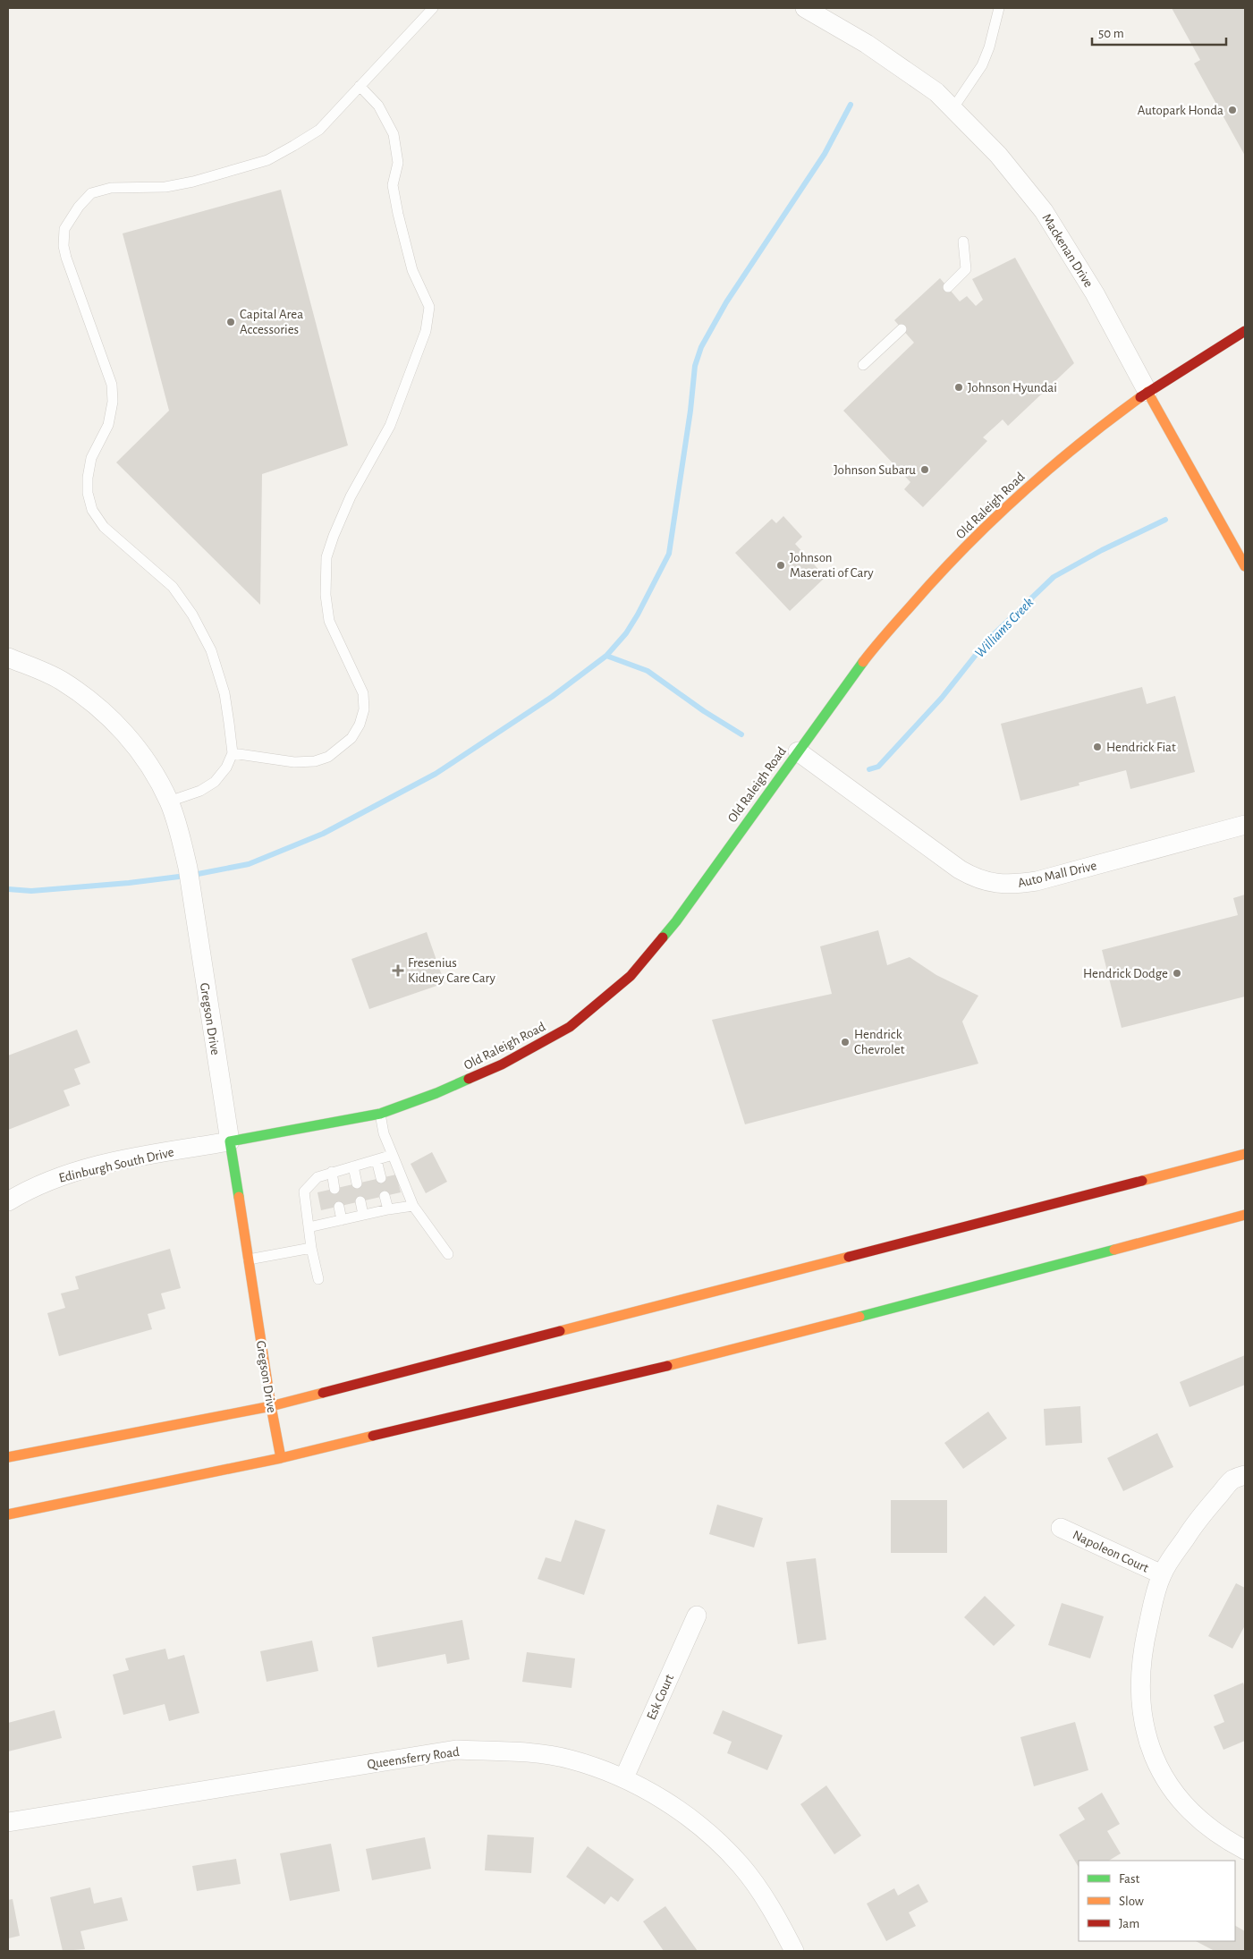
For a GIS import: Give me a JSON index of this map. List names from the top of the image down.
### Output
{
  "streets": {
    "main road": ["Mackenan Drive", "Old Raleigh Road", "Gregson Drive"],
    "street": [
      "Auto Mall Drive",
      "Edinburgh South Drive",
      "Napoleon Court",
      "Esk Court",
      "Queensferry Road"
    ]
  },
  "crossings": [
    ["Mackenan Drive", "Old Raleigh Road"],
    ["Old Raleigh Road", "Auto Mall Drive"],
    ["Old Raleigh Road", "Gregson Drive"],
    ["Old Raleigh Road", "Edinburgh South Drive"],
    ["Gregson Drive", "Edinburgh South Drive"],
    ["Esk Court", "Queensferry Road"]
  ],
  "water": ["Williams Creek"],
  "places": {
    "other": [
      "Autopark Honda",
      "Capital Area Accessories",
      "Johnson Hyundai",
      "Johnson Subaru",
      "Johnson Maserati of Cary",
      "Hendrick Fiat",
      "Hendrick Dodge",
      "Hendrick Chevrolet"
    ],
    "health": ["Fresenius Kidney Care Cary"]
  },
  "legend": ["Fast", "Slow", "Jam"],
  "scale_bar": "50 m"
}
